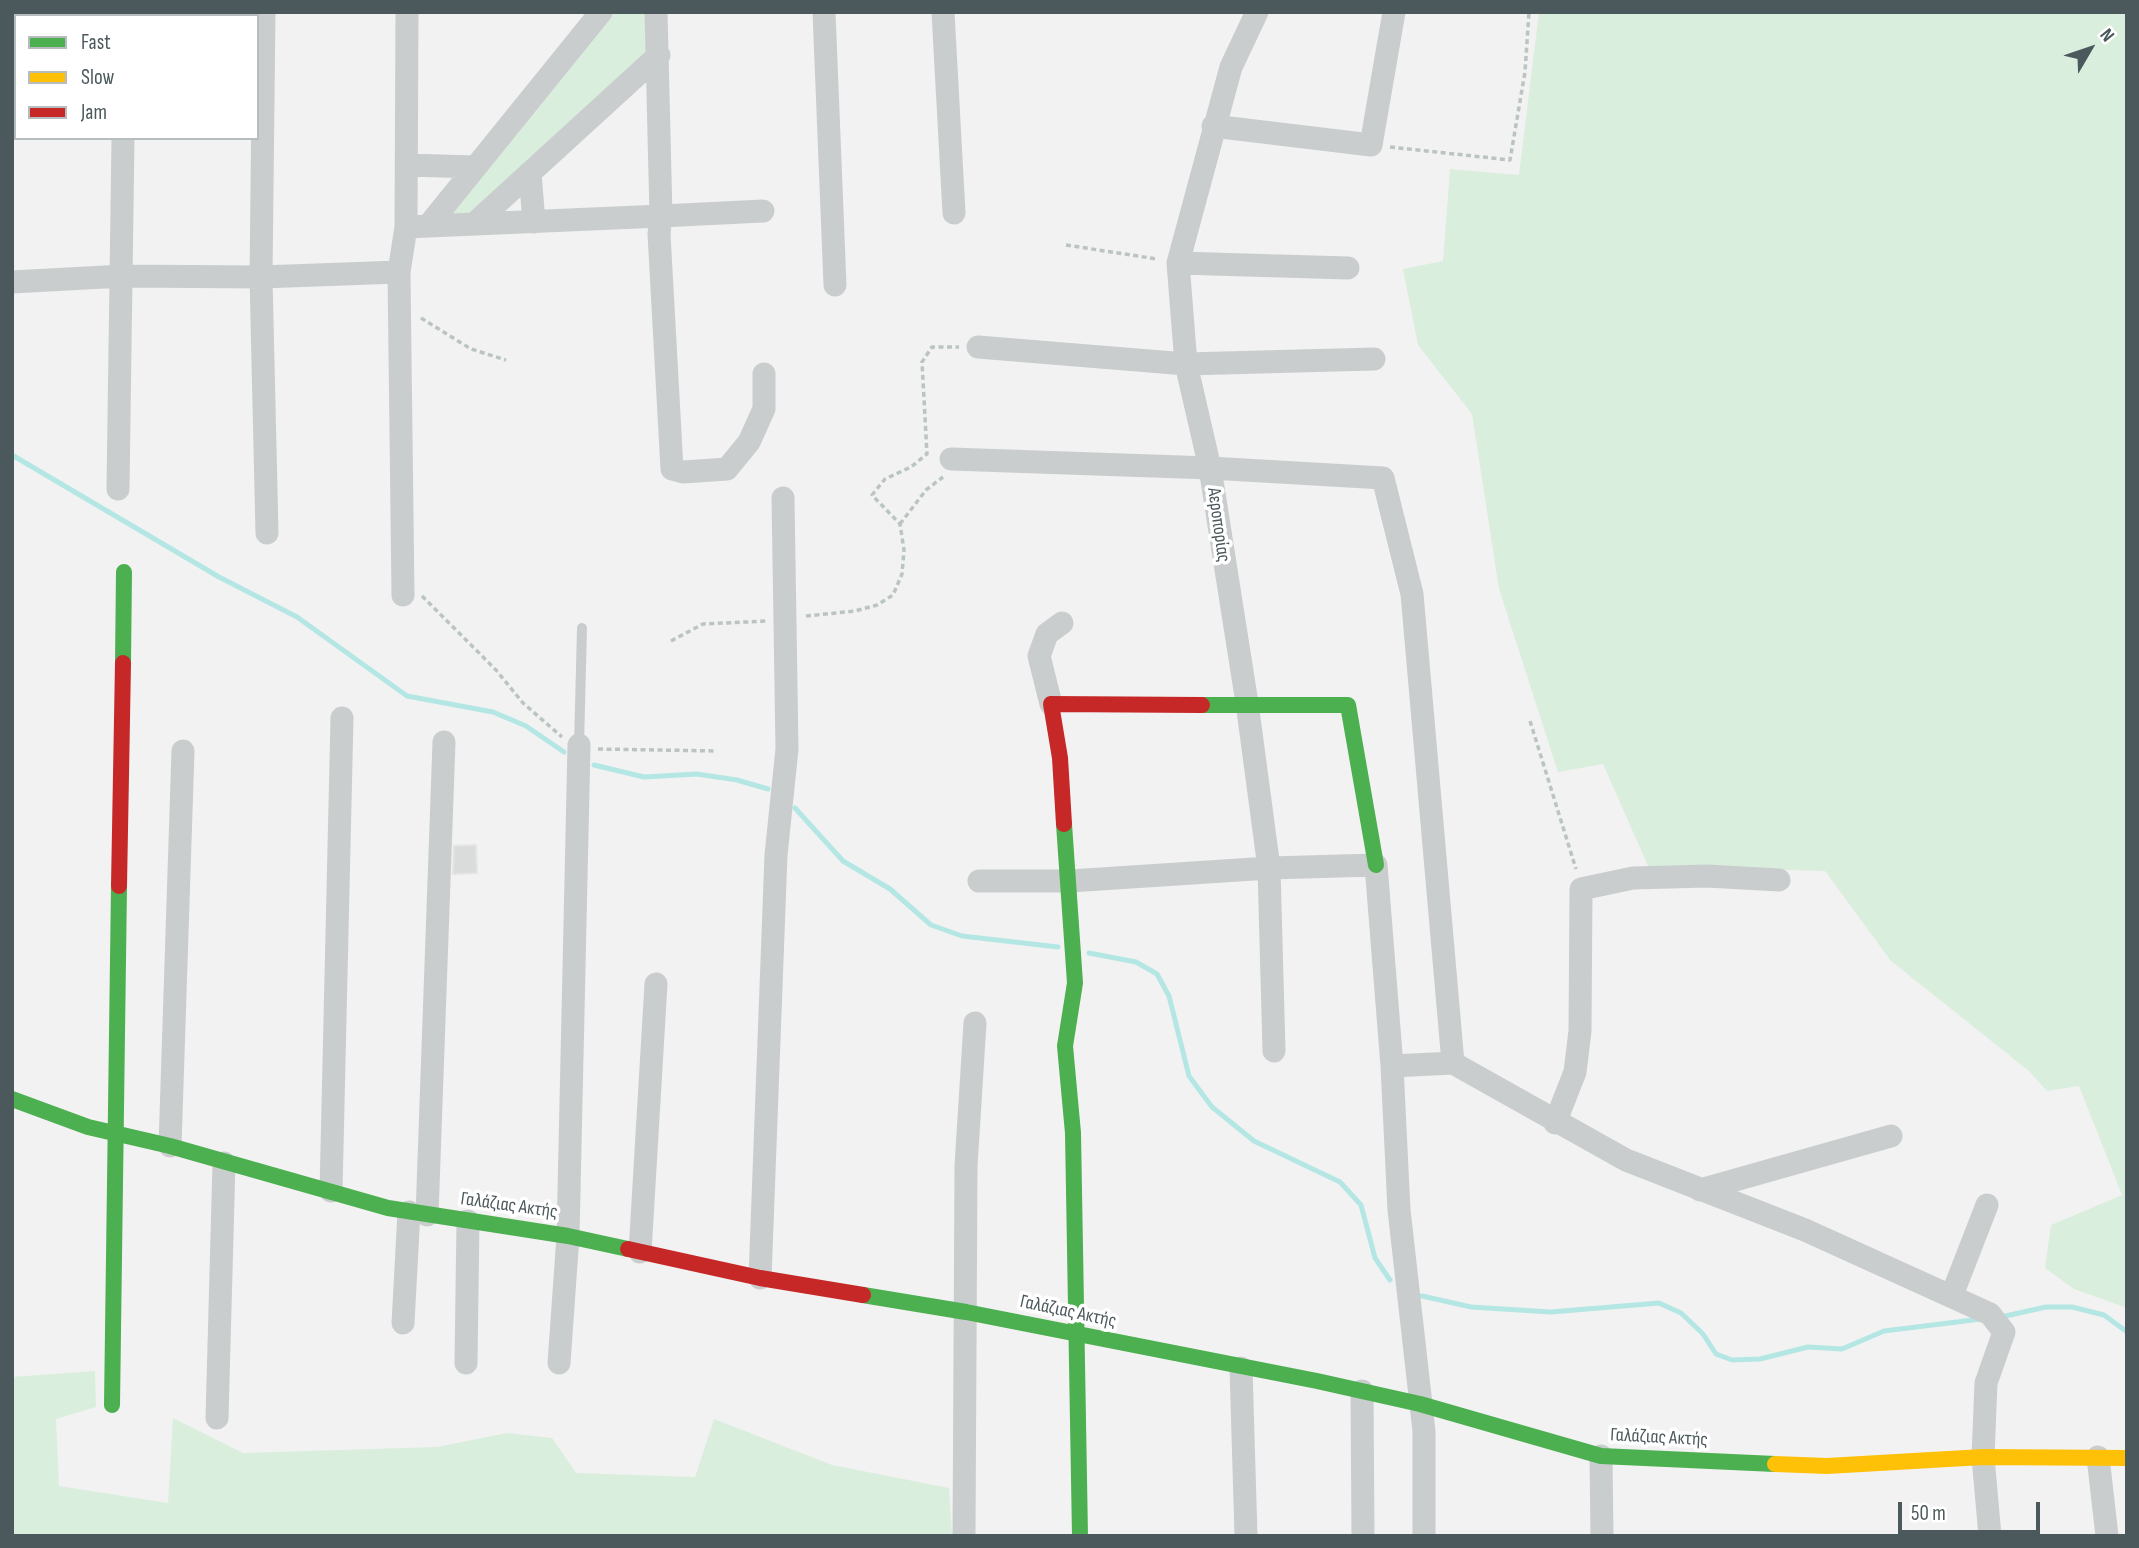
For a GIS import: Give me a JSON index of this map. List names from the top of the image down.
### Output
{
  "streets": {
    "street": ["Αεροπορίας", "Γαλάζιας Ακτής"]
  },
  "legend": ["Fast", "Slow", "Jam"],
  "scale_bar": "50 m",
  "north": "top right"
}
